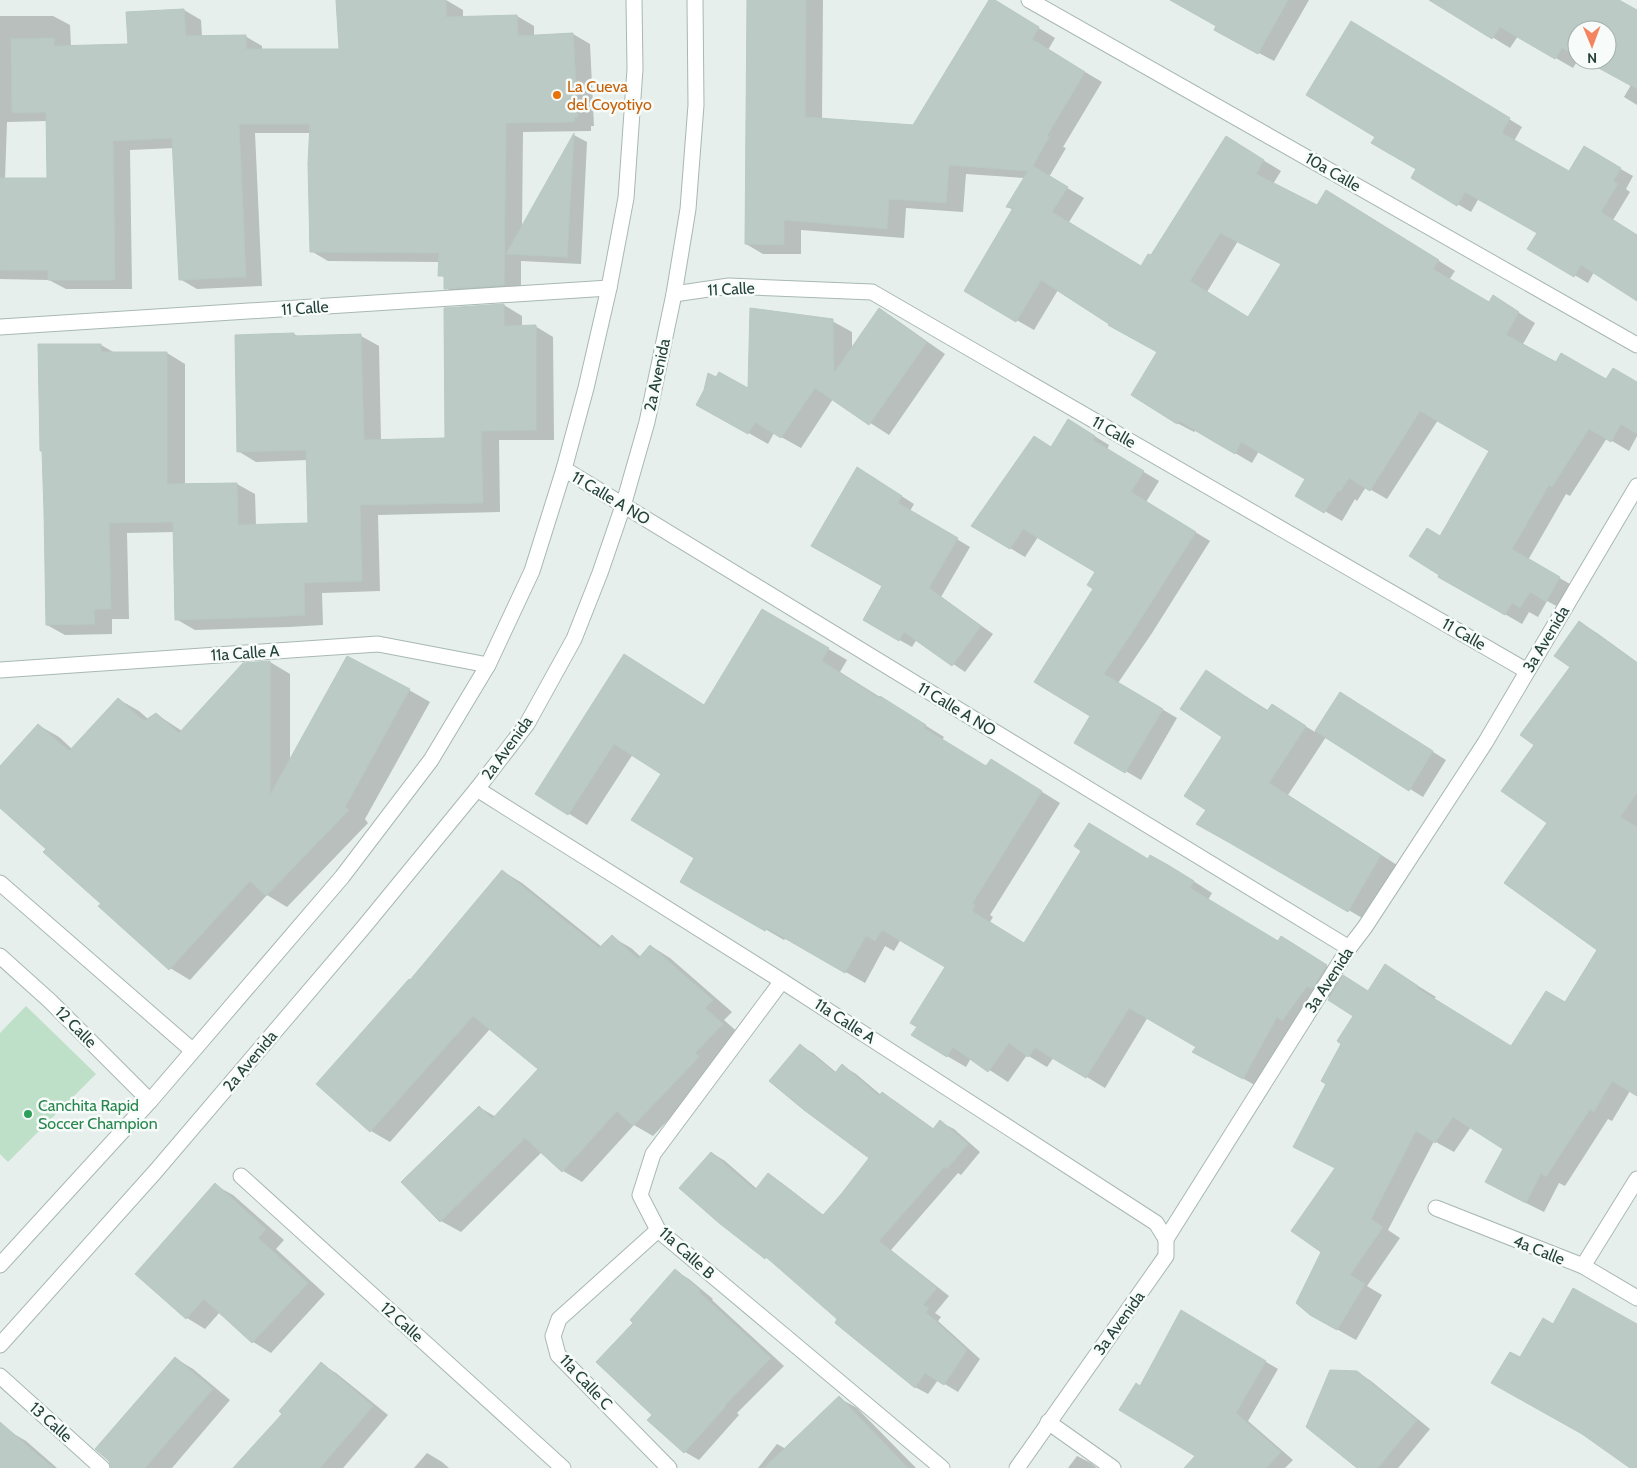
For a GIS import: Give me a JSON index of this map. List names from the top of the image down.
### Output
{
  "streets": {
    "street": [
      "10a Calle",
      "11 Calle",
      "2a Avenida",
      "11 Calle A NO",
      "3a Avenida",
      "11a Calle A",
      "12 Calle",
      "4a Calle",
      "11a Calle B",
      "11a Calle C",
      "13 Calle"
    ]
  },
  "crossings": [
    ["11 Calle", "2a Avenida"],
    ["11 Calle", "3a Avenida"],
    ["2a Avenida", "11 Calle A NO"],
    ["2a Avenida", "11a Calle A"],
    ["11 Calle A NO", "3a Avenida"],
    ["3a Avenida", "11a Calle A"],
    ["11a Calle A", "11a Calle B"],
    ["11a Calle B", "11a Calle C"]
  ],
  "places": ["La Cueva del Coyotiyo", "Canchita Rapid Soccer Champion"],
  "north": "bottom"
}
